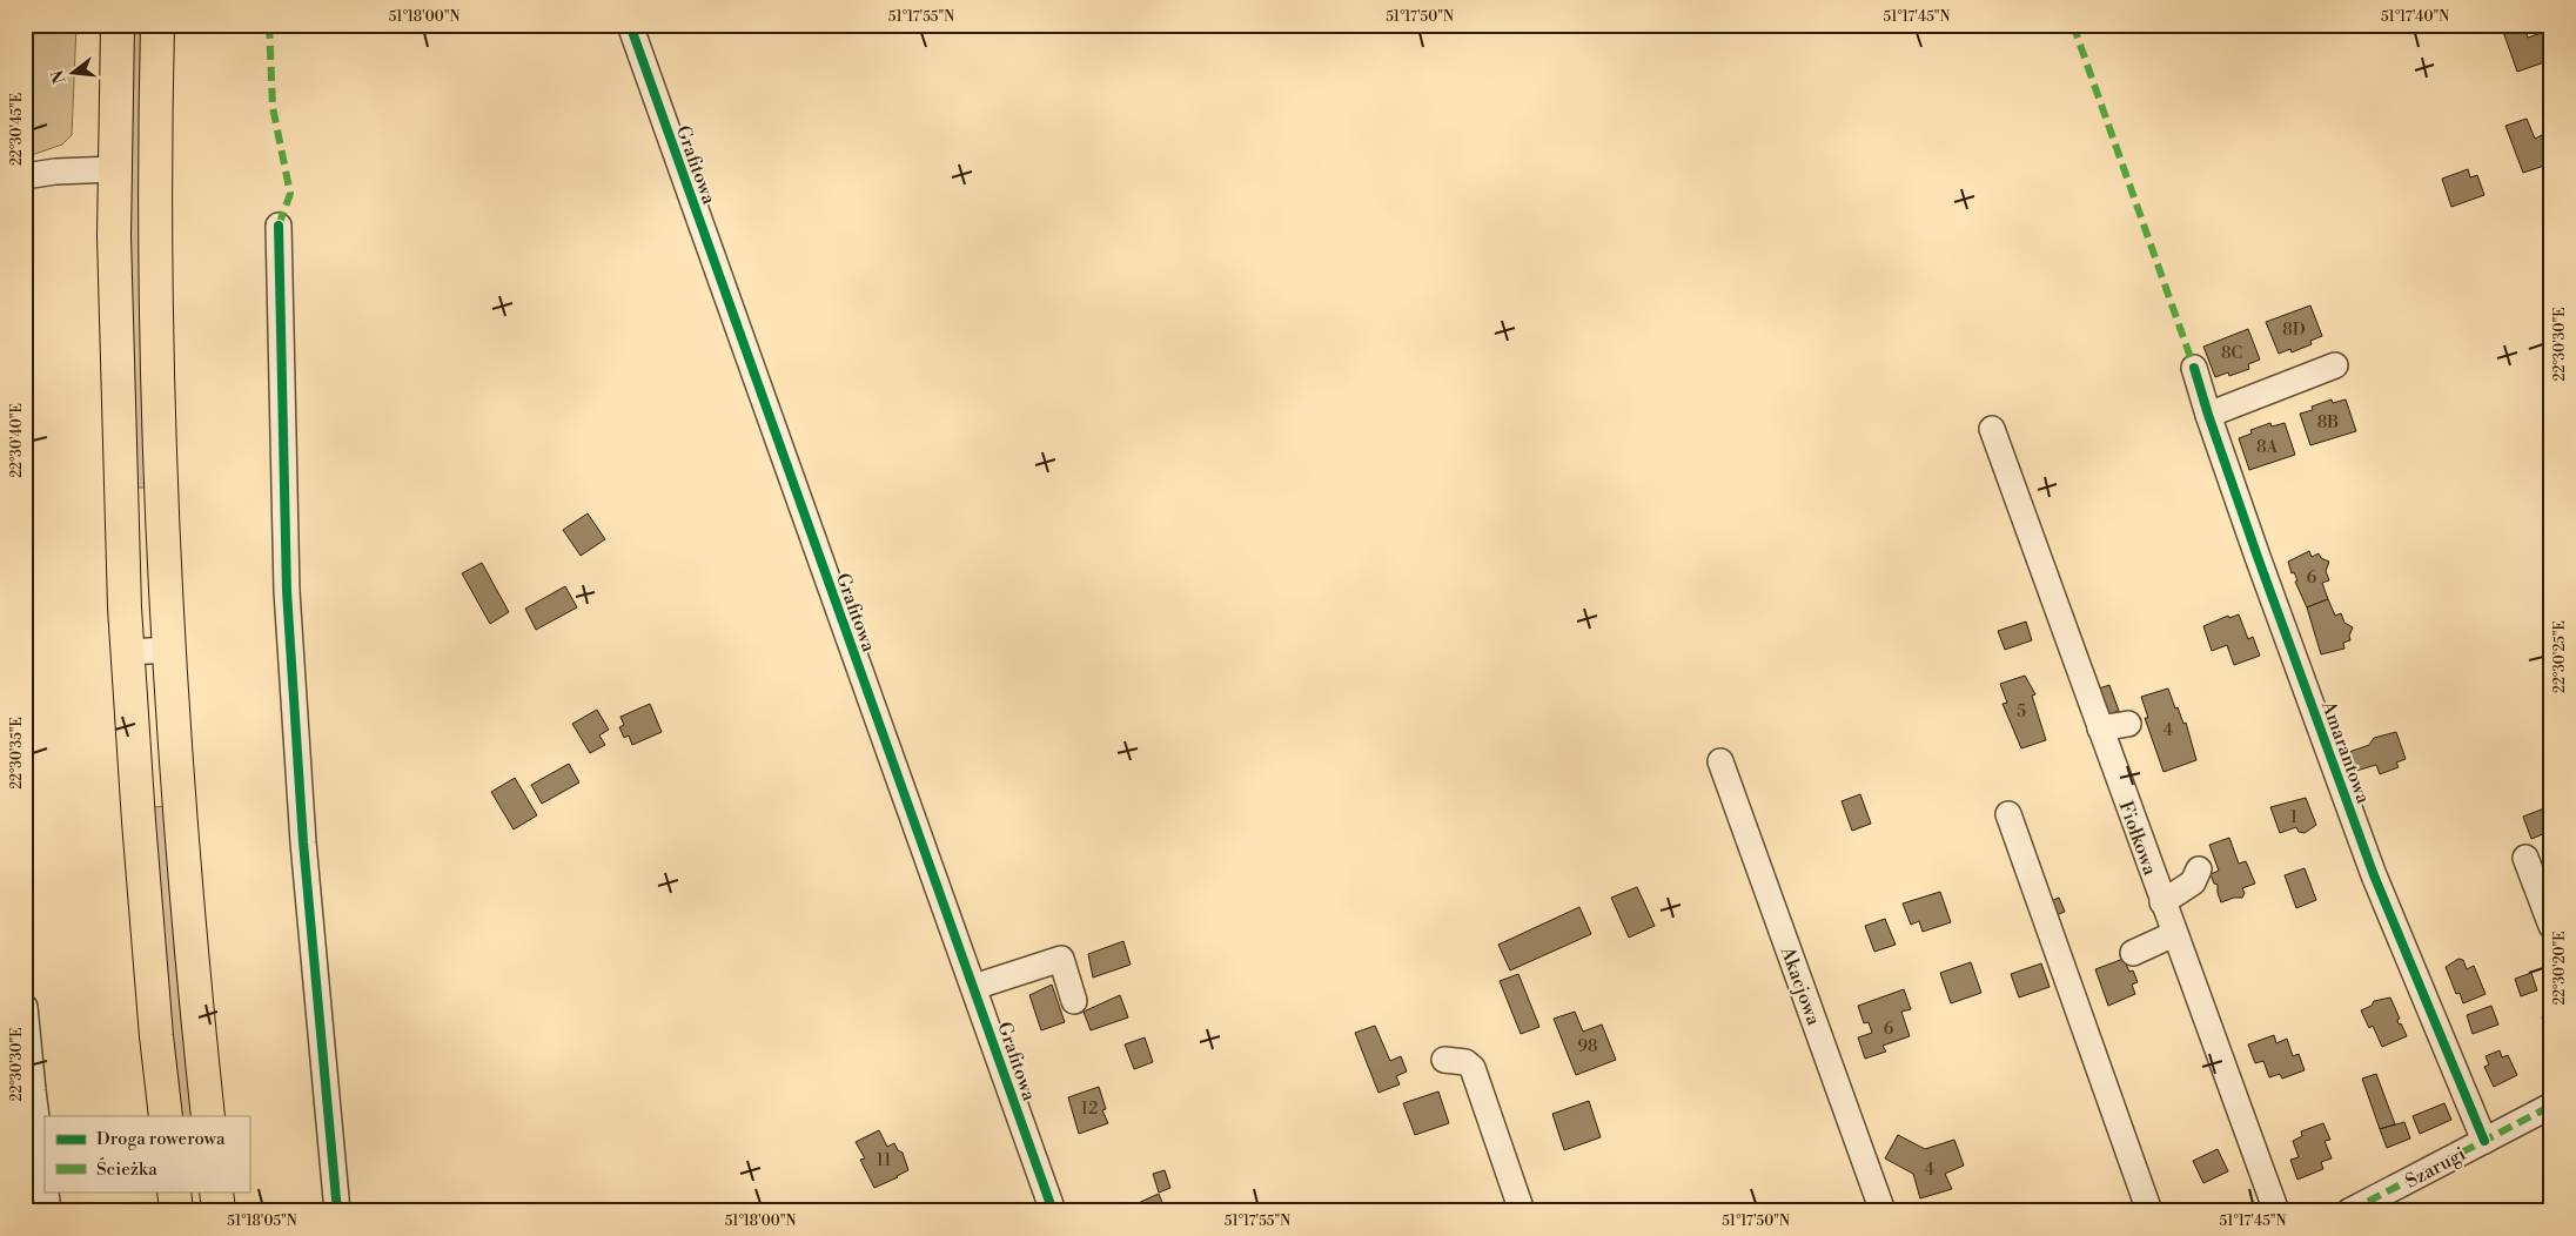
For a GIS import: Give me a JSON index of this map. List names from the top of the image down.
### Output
{
  "streets": {
    "street": [
      "Grafitowa",
      "Amarantowa",
      "Fiołkowa",
      "Akacjowa",
      "Szarugi"
    ]
  },
  "crossings": [
    ["Amarantowa", "Szarugi"]
  ],
  "house_numbers": [
    "8D",
    "8C",
    "8B",
    "8A",
    "6",
    "5",
    "4",
    "1",
    "6",
    "98",
    "12",
    "11",
    "4"
  ],
  "legend": ["Droga rowerowa", "Ścieżka"],
  "north": "left",
  "coordinates": [
    "51°18'00\"N",
    "51°17'55\"N",
    "51°17'50\"N",
    "51°17'45\"N",
    "51°17'40\"N",
    "22°30'45\"E",
    "22°30'30\"E",
    "22°30'40\"E",
    "22°30'25\"E",
    "22°30'35\"E",
    "22°30'20\"E",
    "51°18'05\"N"
  ]
}
